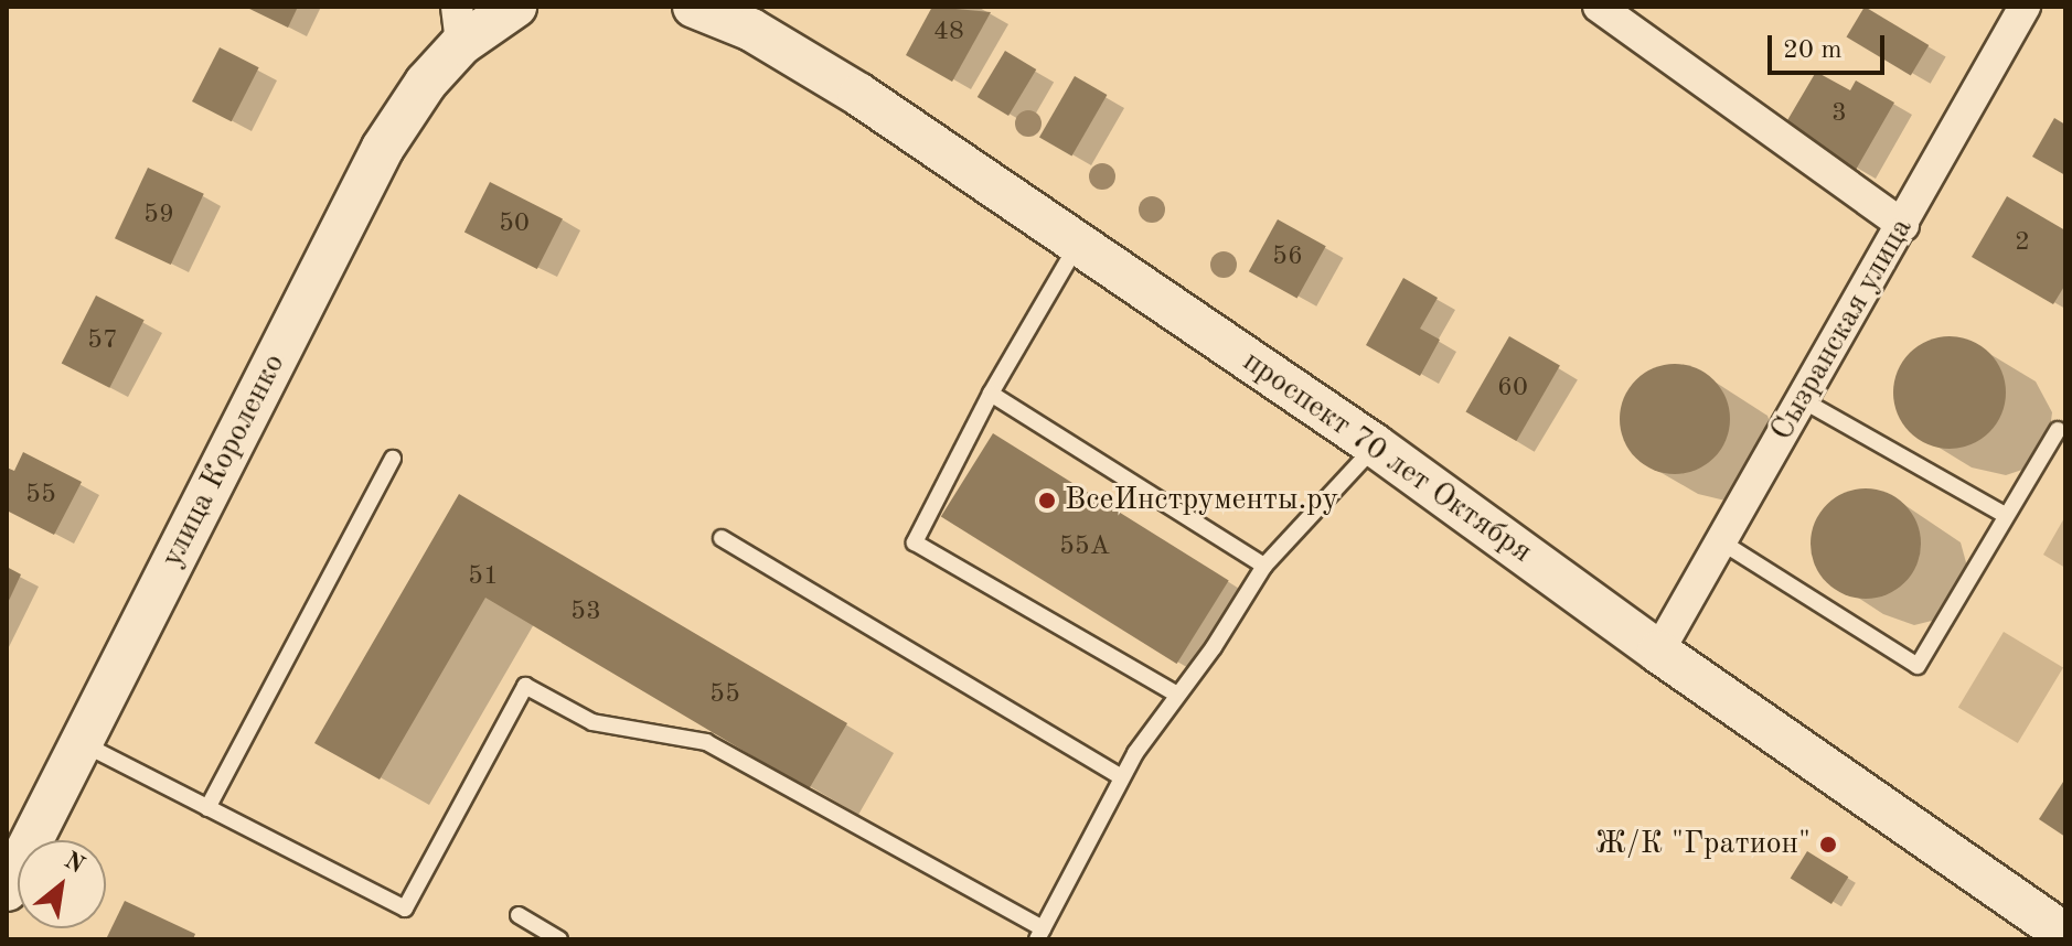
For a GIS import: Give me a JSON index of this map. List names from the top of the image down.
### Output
{
  "streets": {
    "street": ["Сызранская улица", "проспект 70 лет Октября", "улица Короленко"]
  },
  "crossings": [
    ["Сызранская улица", "проспект 70 лет Октября"]
  ],
  "places": ["ВсеИнструменты.ру", "Ж/К \"Гратион\""],
  "house_numbers": [
    "48",
    "3",
    "59",
    "50",
    "2",
    "56",
    "57",
    "60",
    "55",
    "55А",
    "51",
    "53",
    "55"
  ],
  "scale_bar": "20 m",
  "north": "top right"
}
